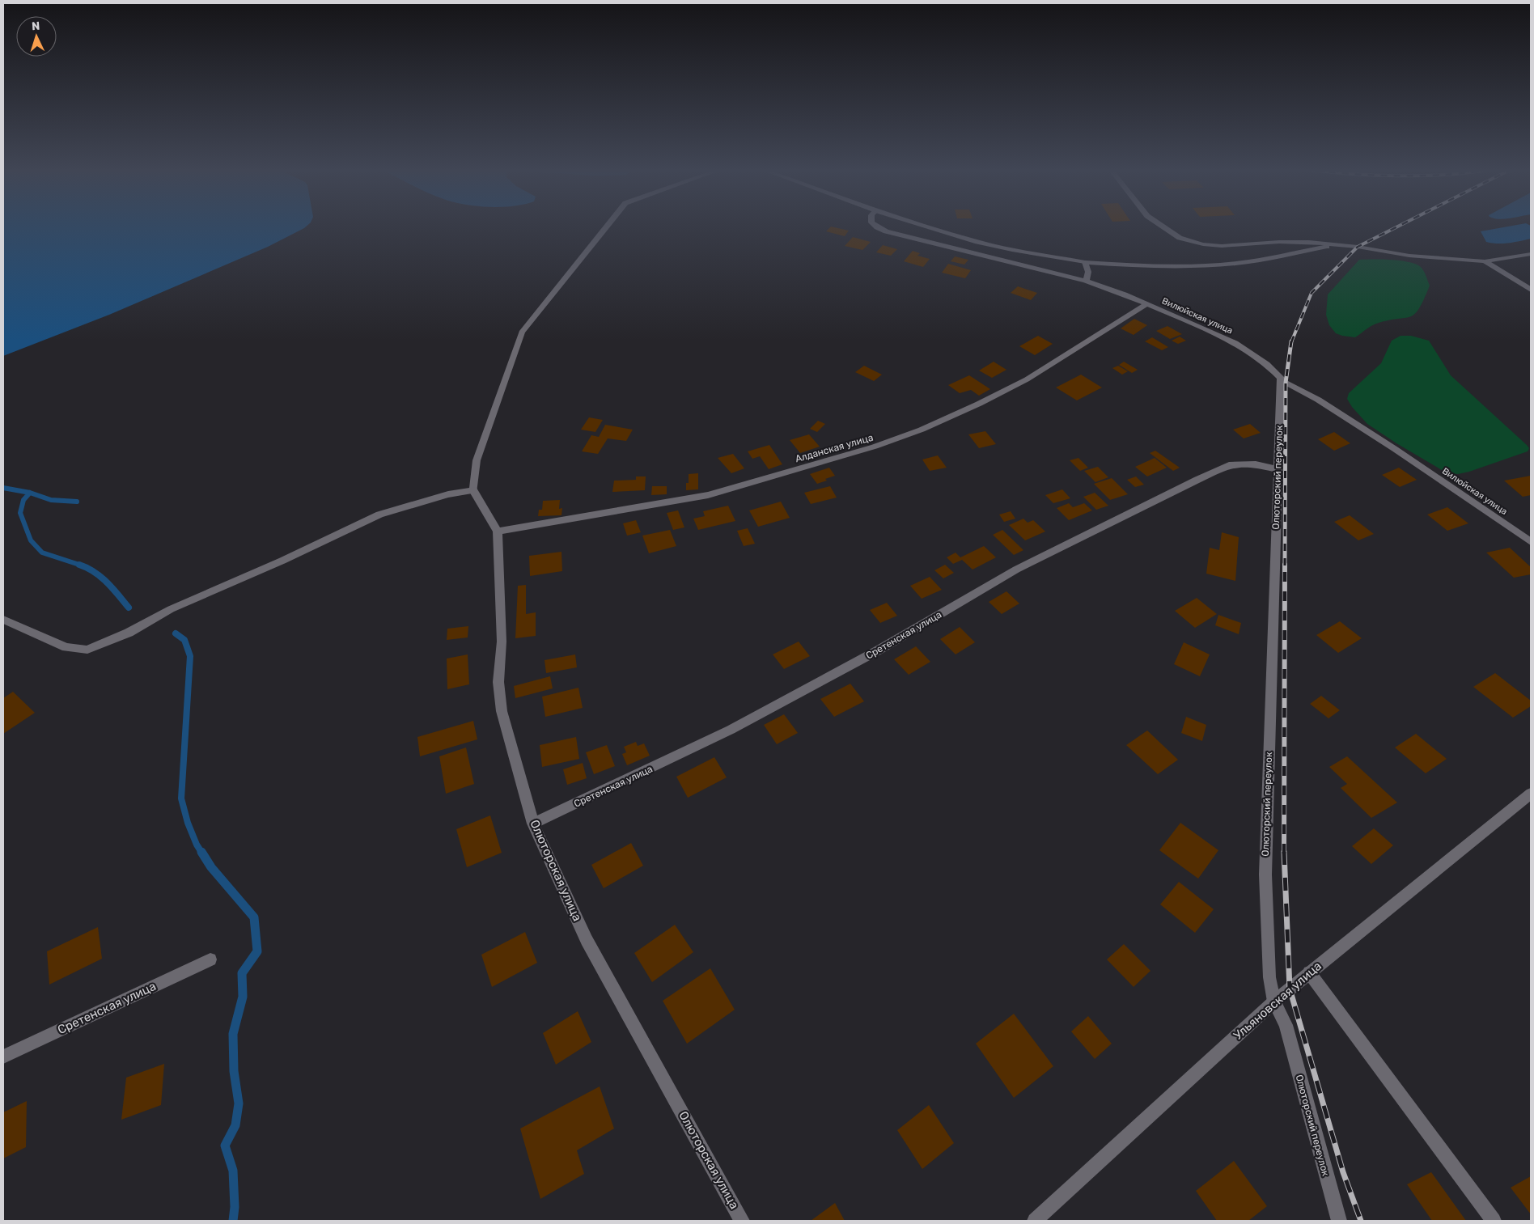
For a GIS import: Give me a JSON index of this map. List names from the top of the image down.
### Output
{
  "streets": {
    "street": [
      "Вилюйская улица",
      "Алданская улица",
      "Олюторский переулок",
      "Сретенская улица",
      "Олюторская улица",
      "Ульяновская улица"
    ]
  },
  "crossings": [
    ["Вилюйская улица", "Алданская улица"],
    ["Вилюйская улица", "Олюторский переулок"],
    ["Алданская улица", "Олюторская улица"],
    ["Олюторский переулок", "Сретенская улица"],
    ["Олюторский переулок", "Ульяновская улица"],
    ["Сретенская улица", "Олюторская улица"]
  ],
  "north": "top"
}
